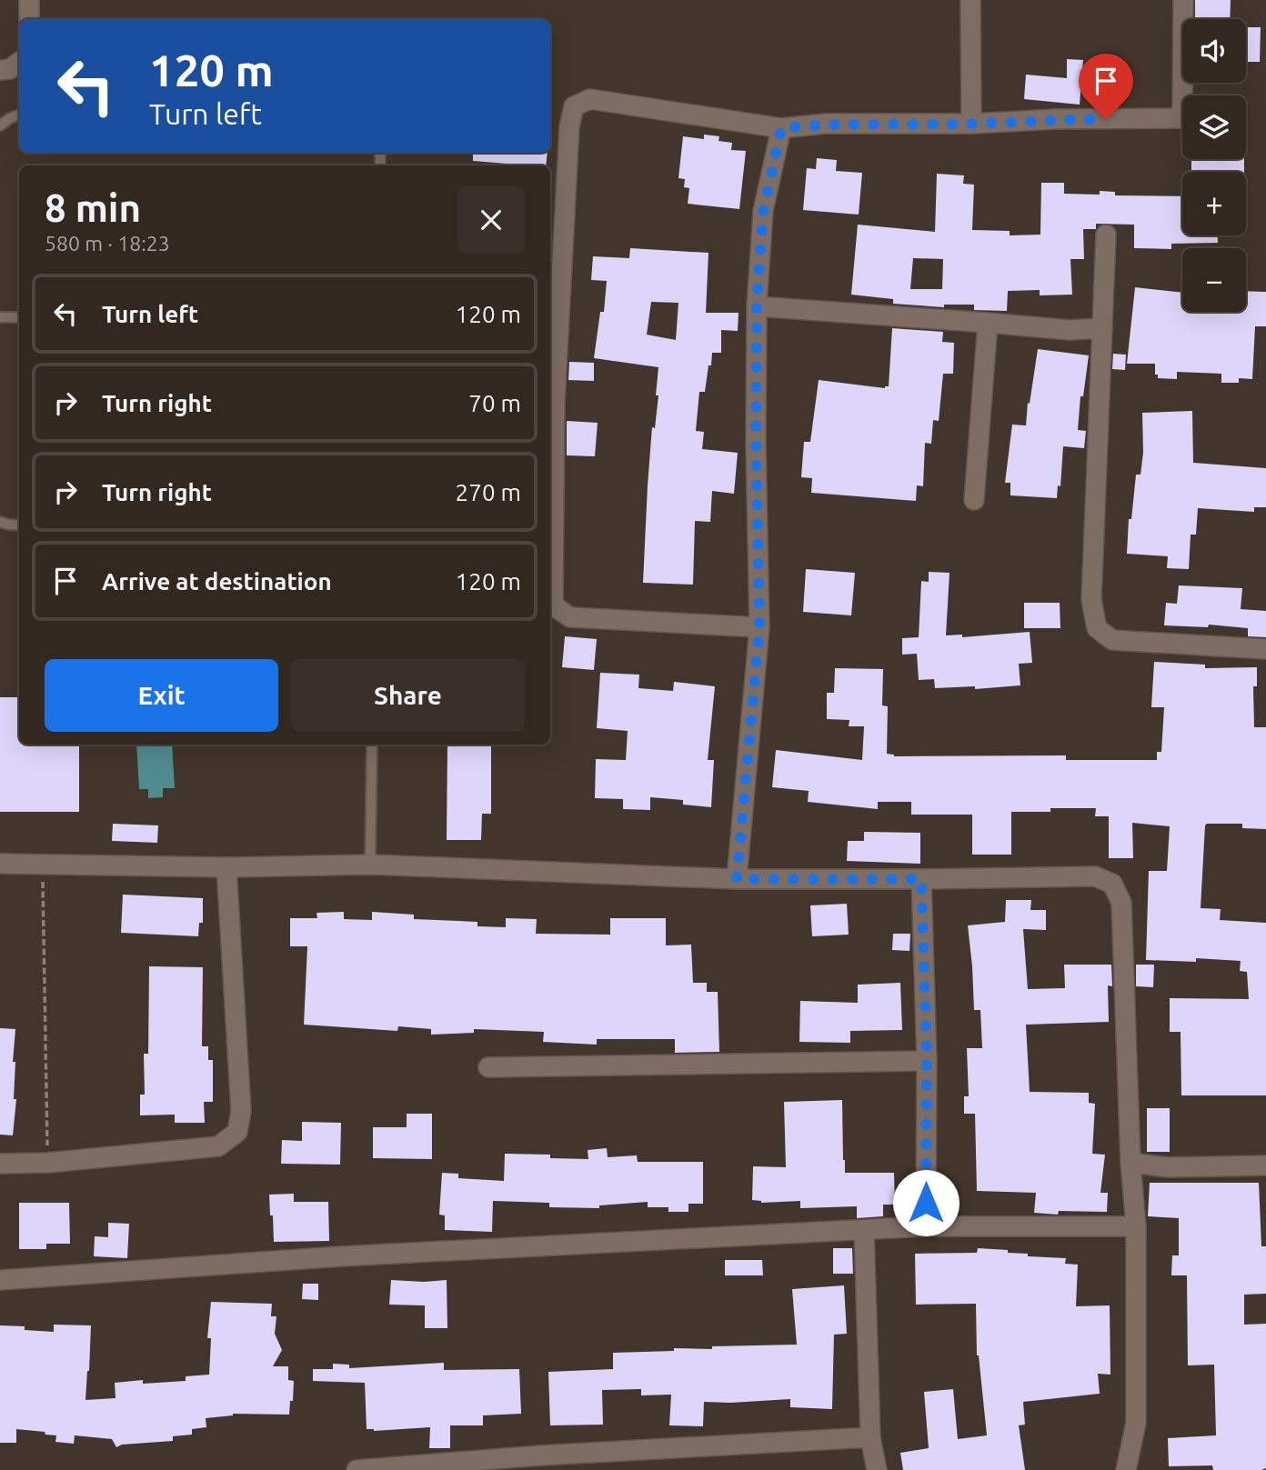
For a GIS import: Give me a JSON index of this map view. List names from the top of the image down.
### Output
{
  "page": {
    "map_buttons": ["+", "−"],
    "turn": ["120 m", "Turn left"],
    "heading": ["8 min", "580 m · 18:23"],
    "list": [
      {
        "name": "Turn left",
        "value": "120 m"
      },
      {
        "name": "Turn right",
        "value": "70 m"
      },
      {
        "name": "Turn right",
        "value": "270 m"
      },
      {
        "name": "Arrive at destination",
        "value": "120 m"
      }
    ],
    "buttons": ["Exit", "Share"]
  }
}
